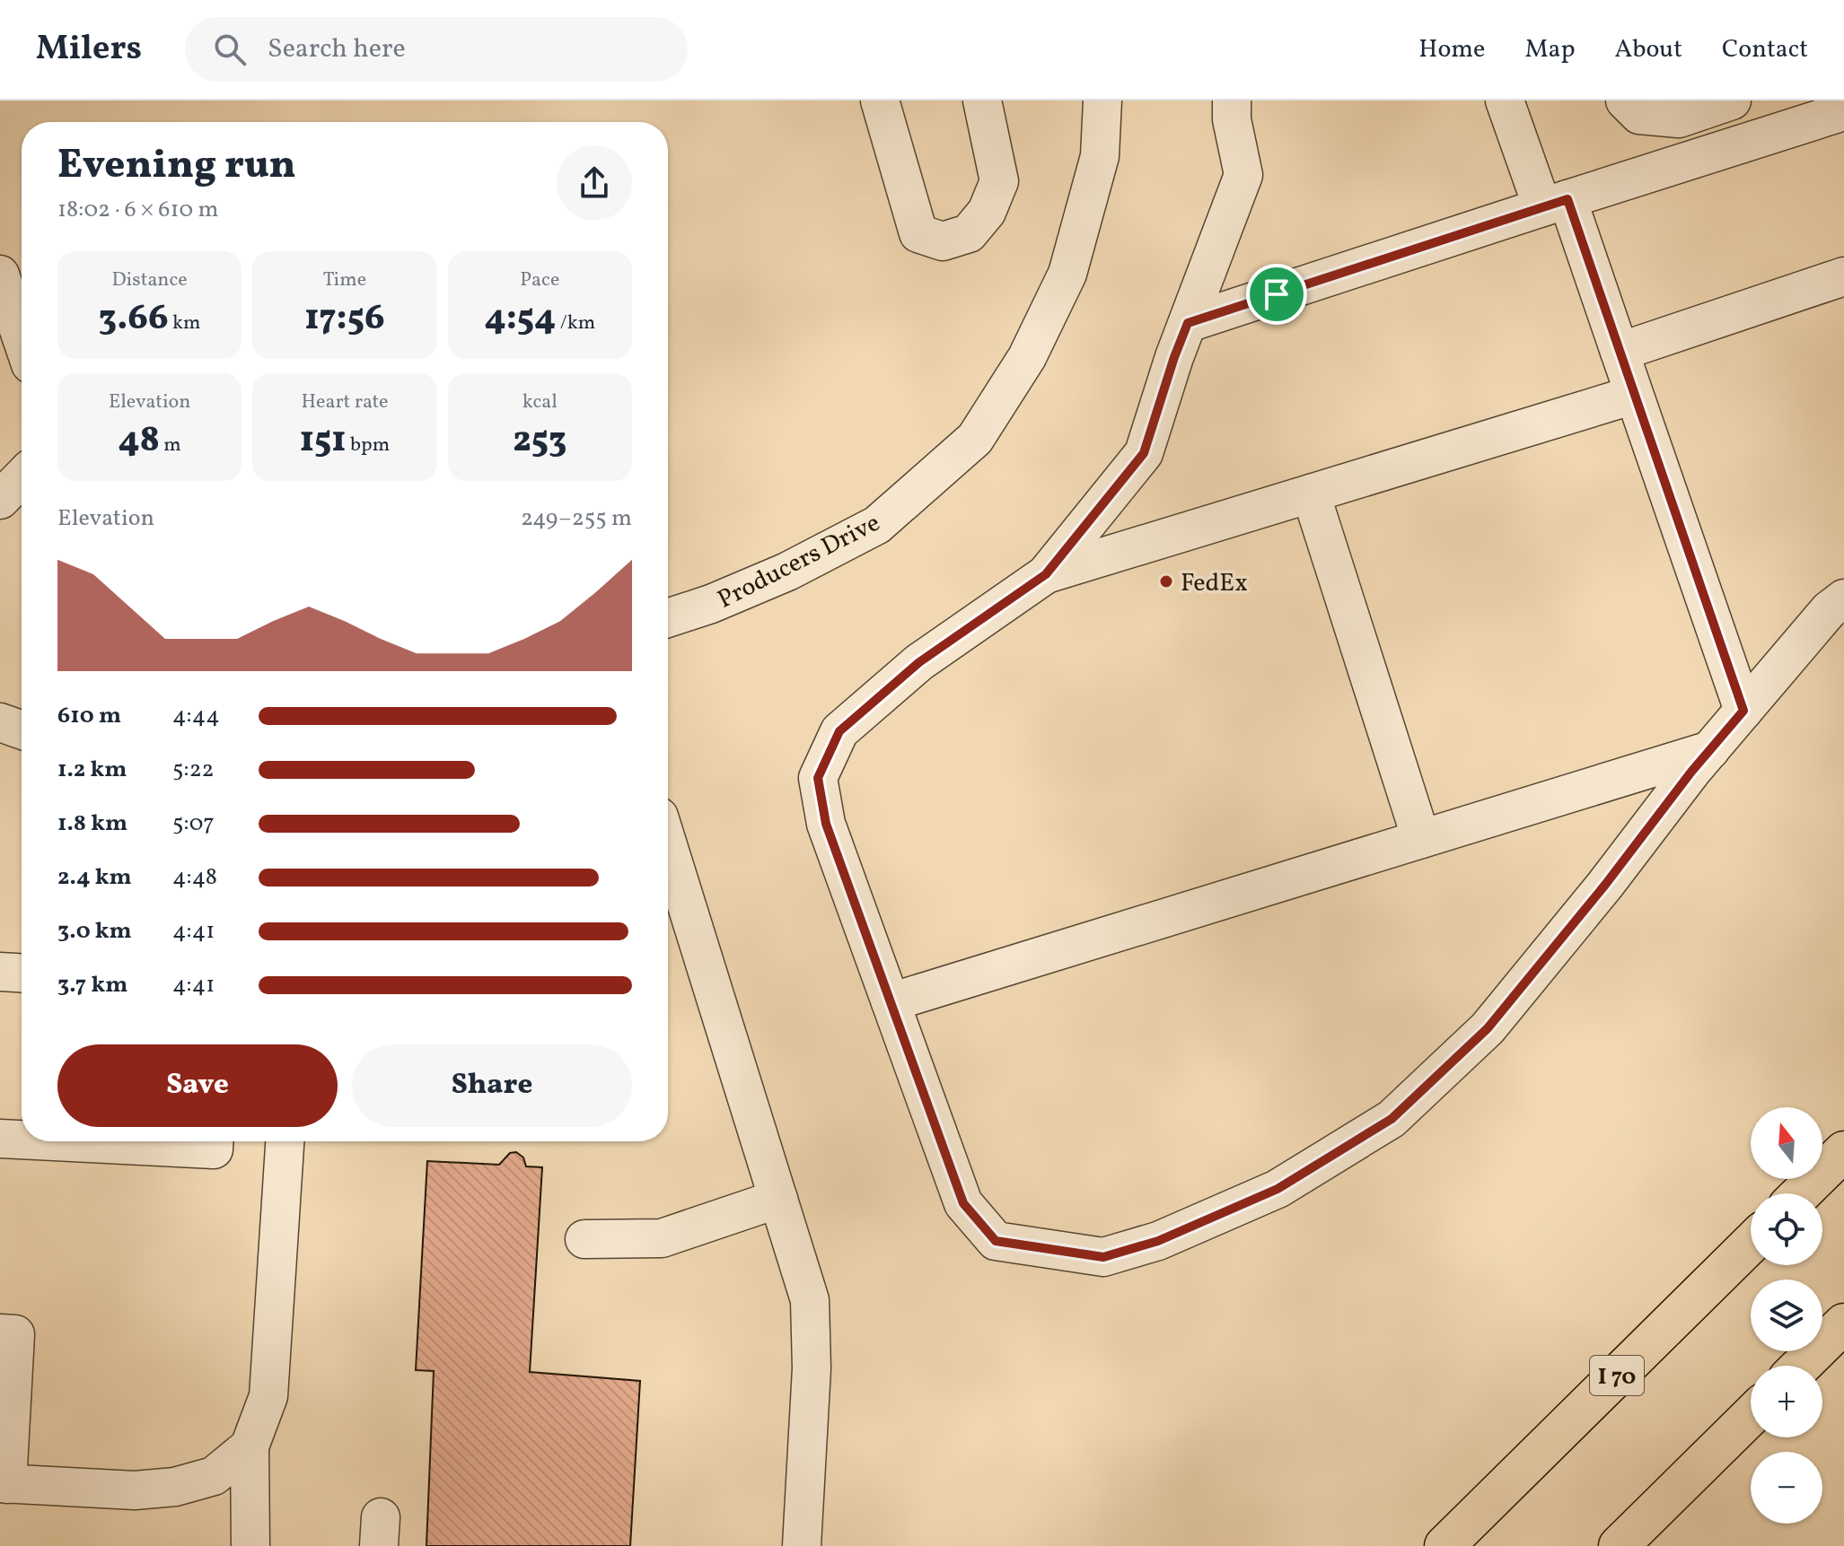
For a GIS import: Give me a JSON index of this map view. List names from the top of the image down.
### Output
{
  "streets": {
    "highway": ["I 70"],
    "street": ["Producers Drive"]
  },
  "places": ["FedEx"],
  "north": "top",
  "page": {
    "header": "Milers",
    "search": "Search here",
    "nav": [
      "Home",
      "Map",
      "About",
      "Contact"
    ],
    "heading": ["Evening run", "18:02 · 6 × 610 m"],
    "stats": [
      ["Distance", "3.66 km"],
      ["Time", "17:56"],
      ["Pace", "4:54 /km"],
      ["Elevation", "48 m"],
      ["Heart rate", "151 bpm"],
      ["kcal", "253"]
    ],
    "chart": ["Elevation", "249–255 m"],
    "list": [
      {
        "name": "610 m",
        "note": "4:44"
      },
      {
        "name": "1.2 km",
        "note": "5:22"
      },
      {
        "name": "1.8 km",
        "note": "5:07"
      },
      {
        "name": "2.4 km",
        "note": "4:48"
      },
      {
        "name": "3.0 km",
        "note": "4:41"
      },
      {
        "name": "3.7 km",
        "note": "4:41"
      }
    ],
    "buttons": ["Save", "Share"],
    "map_buttons": ["+", "−"]
  }
}
